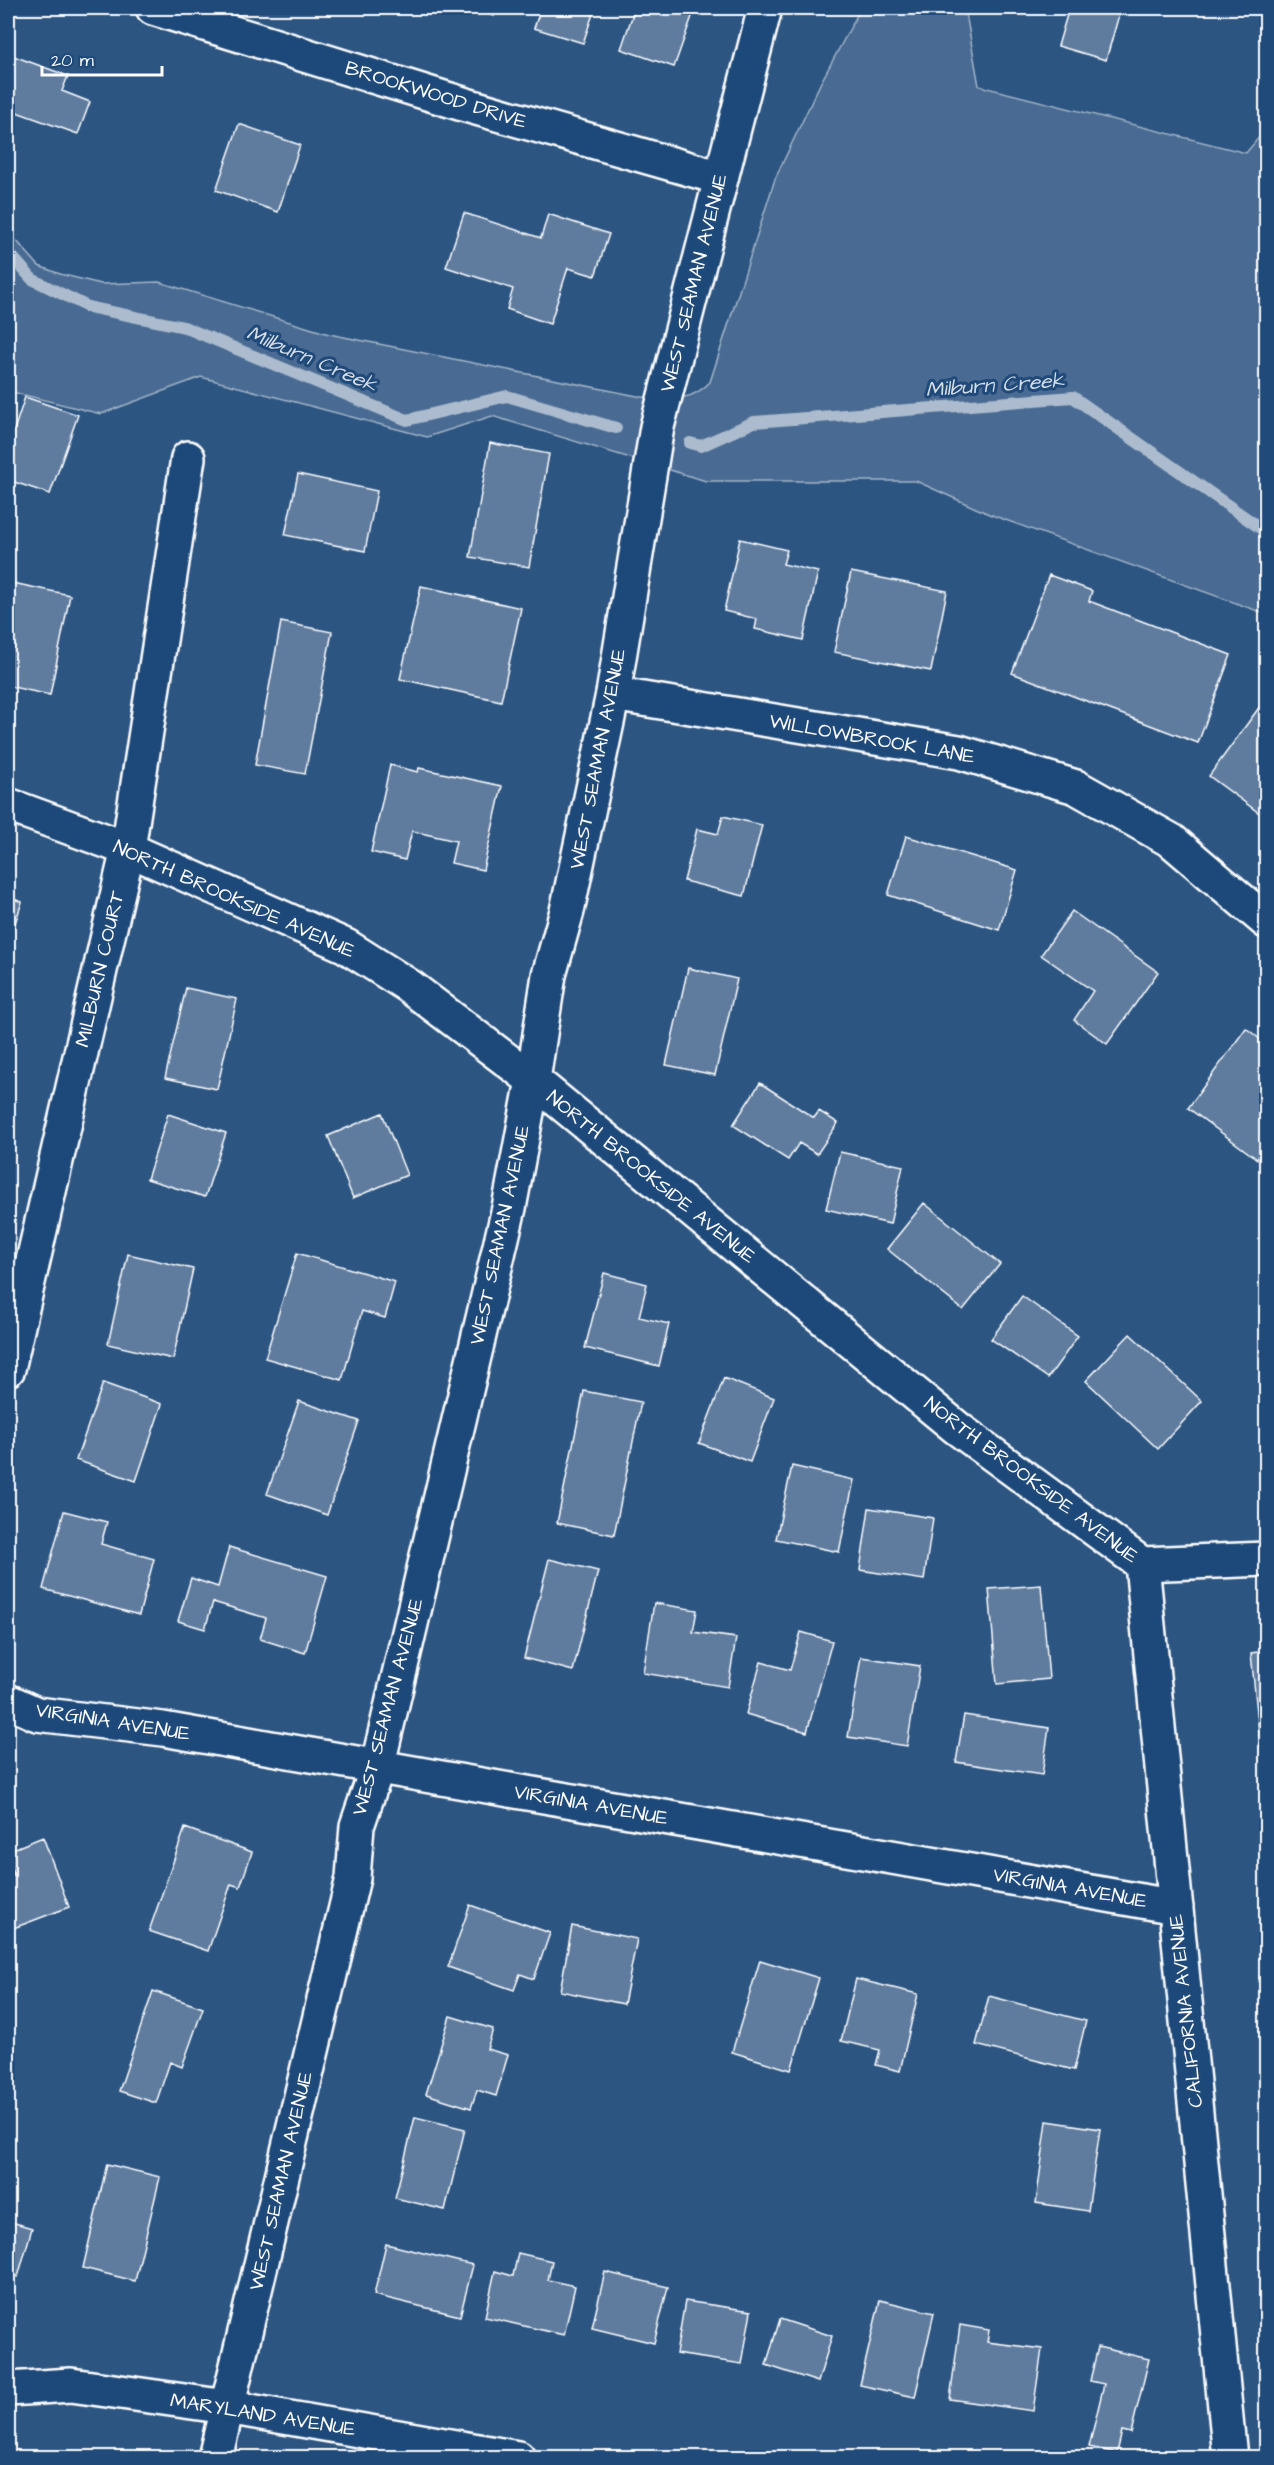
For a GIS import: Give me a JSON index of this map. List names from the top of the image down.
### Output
{
  "streets": {
    "street": [
      "BROOKWOOD DRIVE",
      "WEST SEAMAN AVENUE",
      "WILLOWBROOK LANE",
      "NORTH BROOKSIDE AVENUE",
      "MILBURN COURT",
      "VIRGINIA AVENUE",
      "CALIFORNIA AVENUE",
      "MARYLAND AVENUE"
    ]
  },
  "crossings": [
    ["BROOKWOOD DRIVE", "WEST SEAMAN AVENUE"],
    ["WEST SEAMAN AVENUE", "WILLOWBROOK LANE"],
    ["WEST SEAMAN AVENUE", "NORTH BROOKSIDE AVENUE"],
    ["WEST SEAMAN AVENUE", "VIRGINIA AVENUE"],
    ["WEST SEAMAN AVENUE", "MARYLAND AVENUE"],
    ["NORTH BROOKSIDE AVENUE", "MILBURN COURT"],
    ["NORTH BROOKSIDE AVENUE", "CALIFORNIA AVENUE"],
    ["VIRGINIA AVENUE", "CALIFORNIA AVENUE"]
  ],
  "water": ["Milburn Creek"],
  "scale_bar": "20 m"
}
